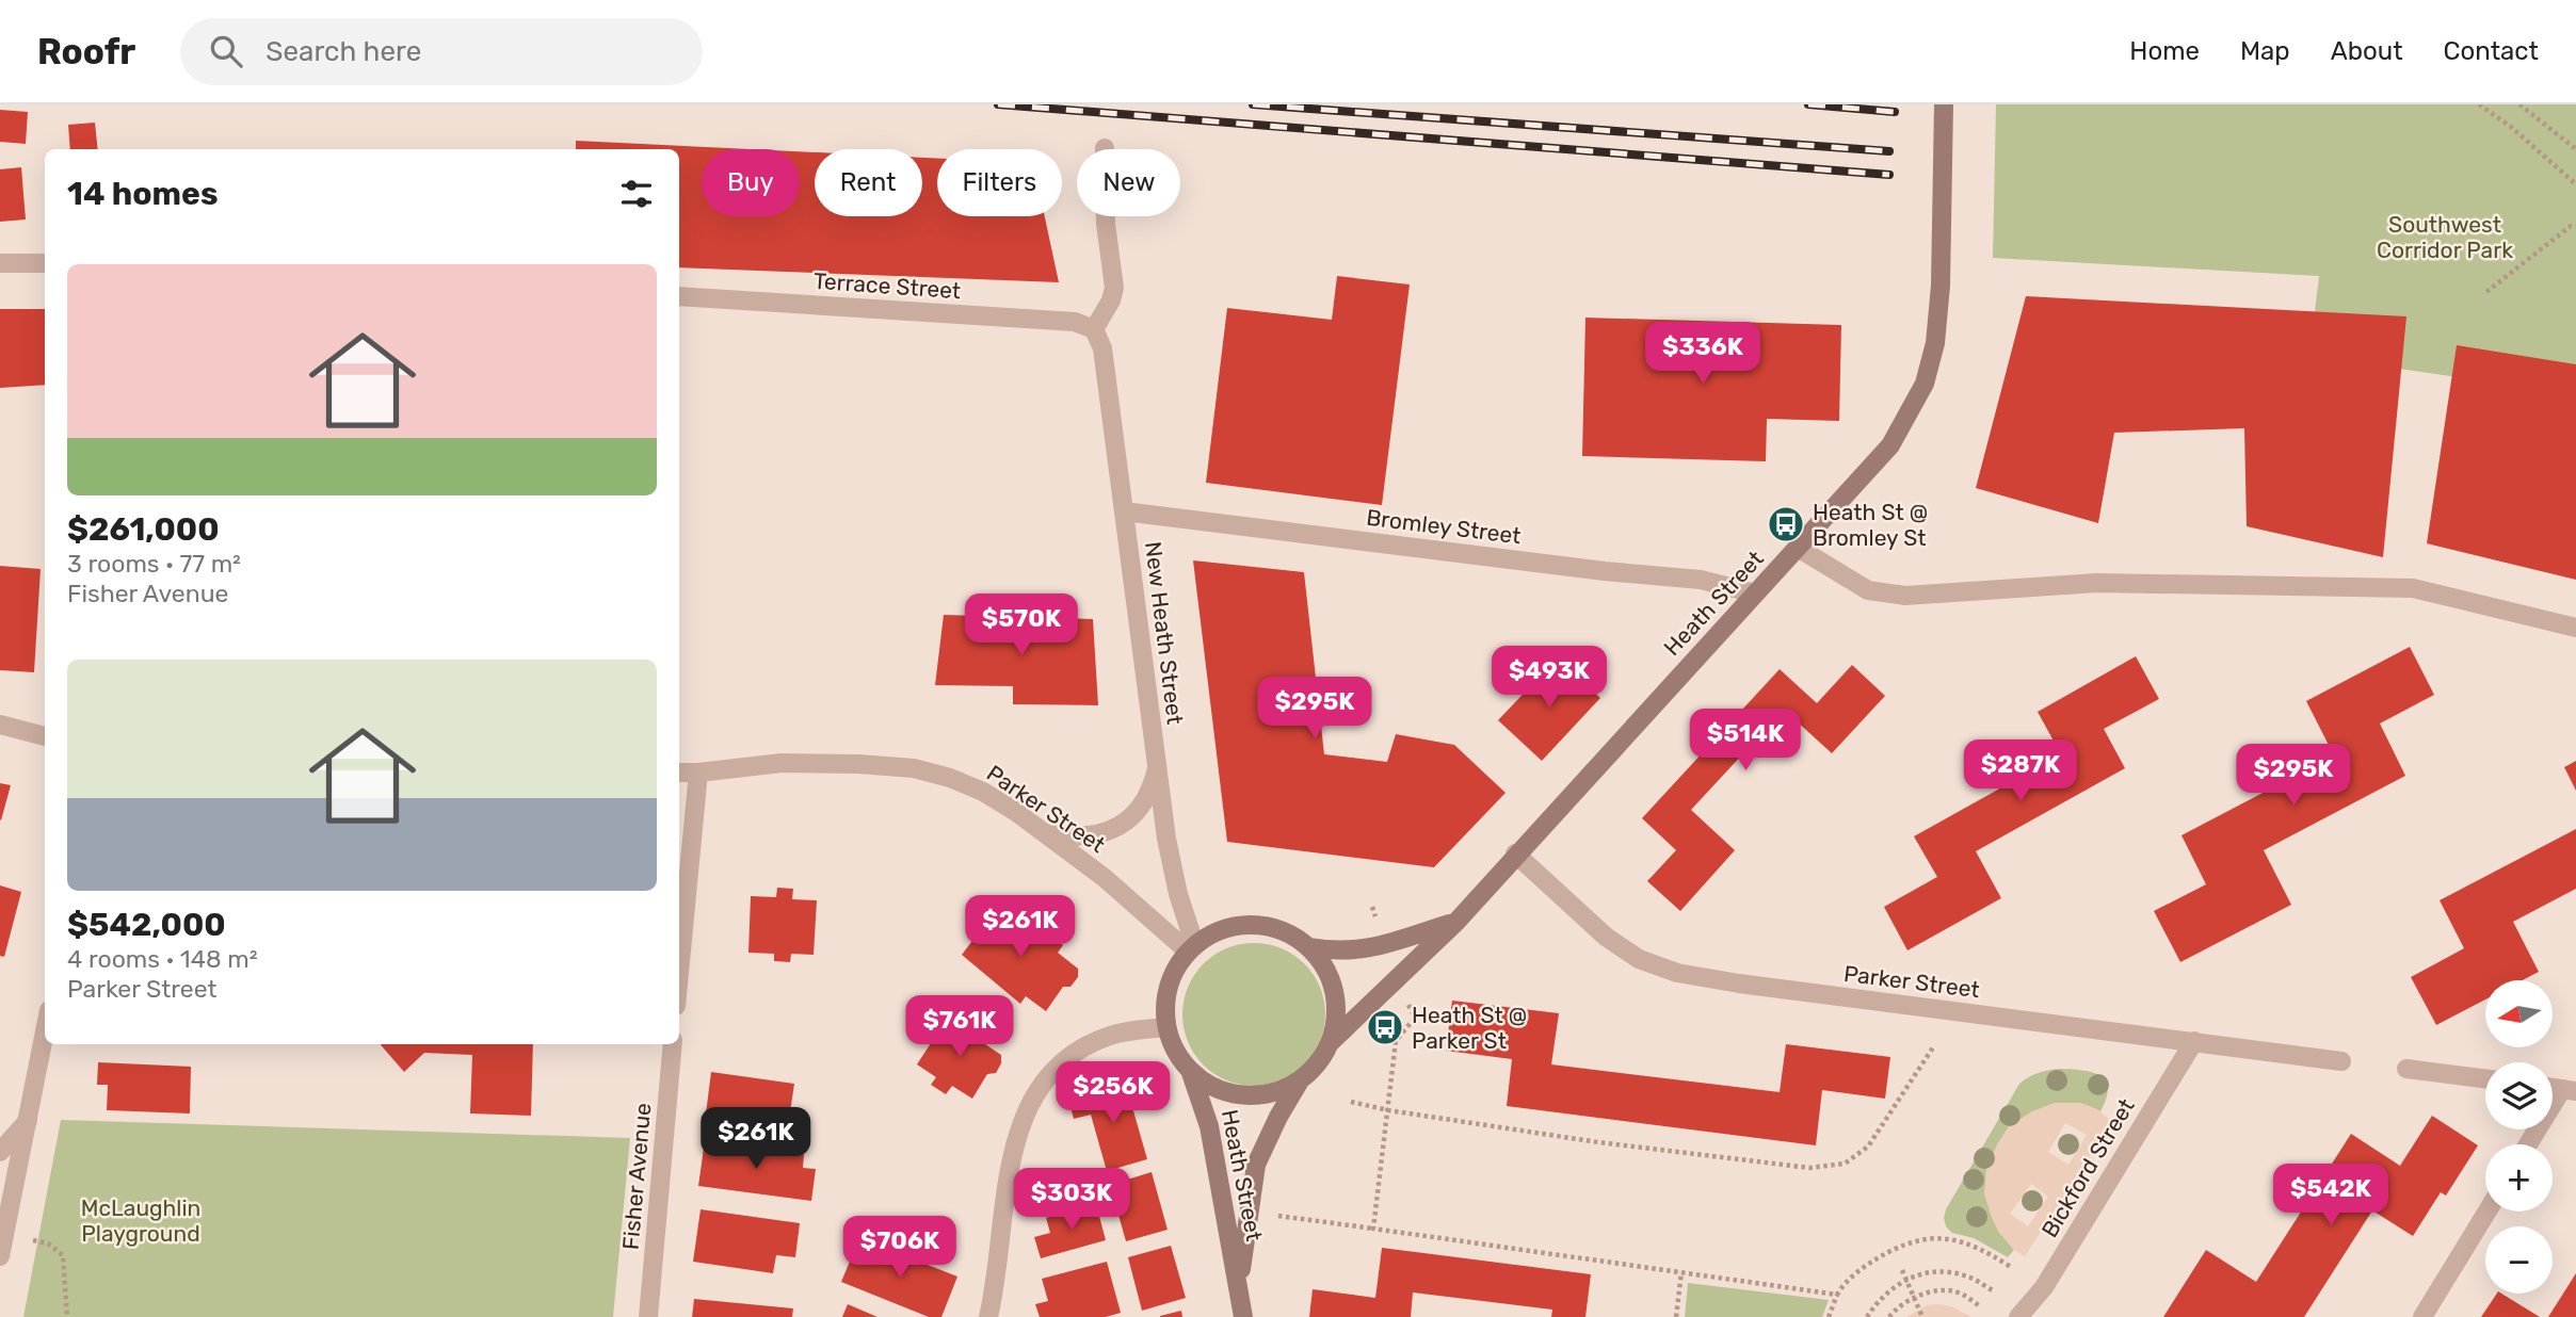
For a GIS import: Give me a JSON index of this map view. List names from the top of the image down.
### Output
{
  "streets": {
    "main road": ["Heath Street"],
    "street": [
      "Terrace Street",
      "Bromley Street",
      "New Heath Street",
      "Parker Street",
      "Bickford Street",
      "Fisher Avenue"
    ]
  },
  "crossings": [
    ["Terrace Street", "New Heath Street"],
    ["Bromley Street", "Heath Street"],
    ["Bromley Street", "New Heath Street"],
    ["Heath Street", "New Heath Street"],
    ["Heath Street", "Parker Street"],
    ["New Heath Street", "Parker Street"],
    ["Parker Street", "Bickford Street"]
  ],
  "parks": ["Southwest Corridor Park", "McLaughlin Playground"],
  "places": {
    "bus stop": ["Heath St @ Bromley St", "Heath St @ Parker St"]
  },
  "north": "left",
  "page": {
    "header": "Roofr",
    "search": "Search here",
    "nav": [
      "Home",
      "Map",
      "About",
      "Contact"
    ],
    "chip": [
      "Buy",
      "Rent",
      "Filters",
      "New"
    ],
    "heading": "14 homes",
    "list": [
      {
        "name": "$261,000",
        "note": "3 rooms · 77 m² · Fisher Avenue"
      },
      {
        "name": "$542,000",
        "note": "4 rooms · 148 m² · Parker Street"
      }
    ],
    "price": [
      "$336K",
      "$570K",
      "$493K",
      "$295K",
      "$514K",
      "$287K",
      "$295K",
      "$261K",
      "$761K",
      "$256K",
      "$261K",
      "$542K",
      "$303K",
      "$706K"
    ],
    "map_buttons": ["+", "−"]
  }
}
